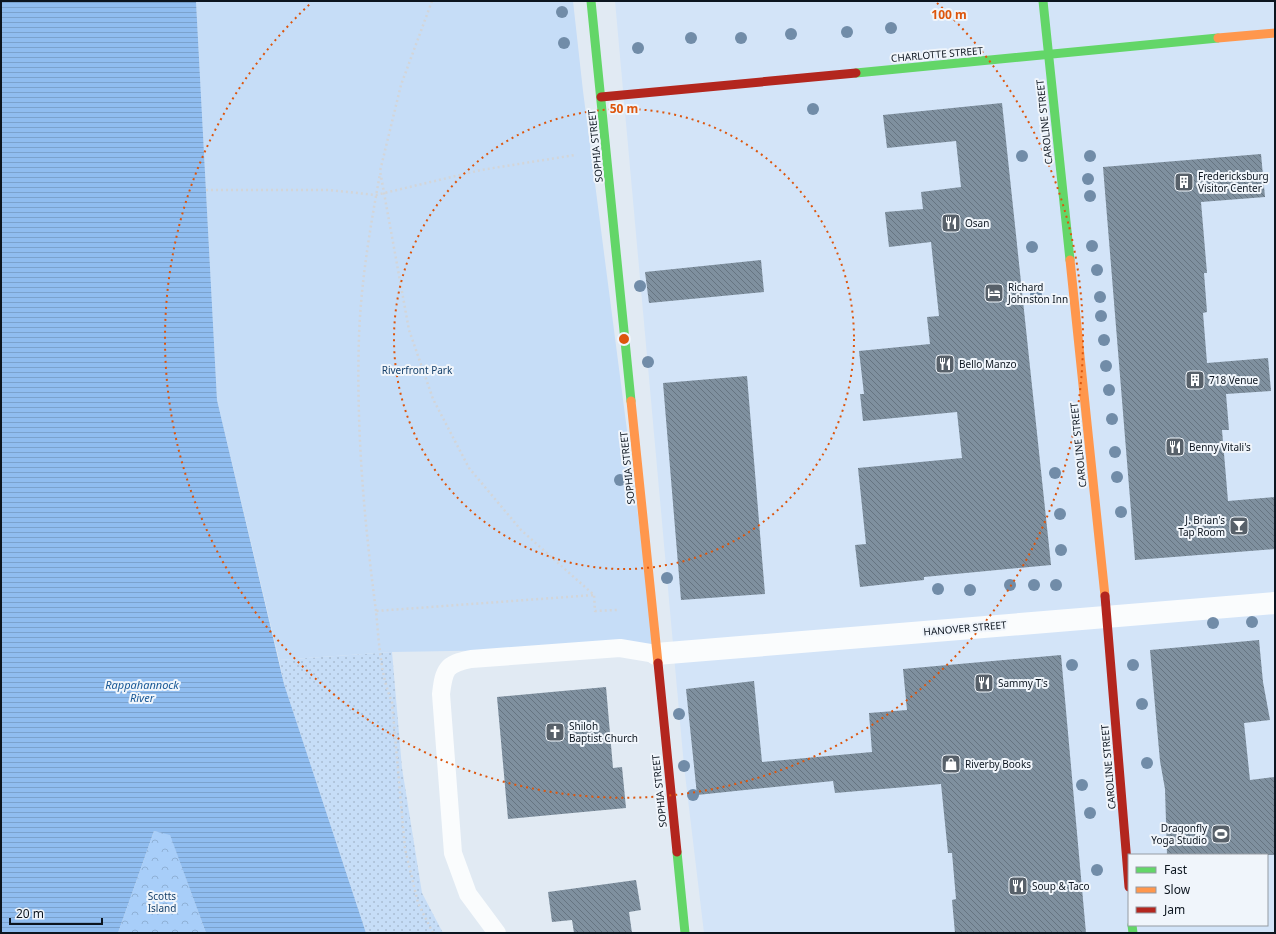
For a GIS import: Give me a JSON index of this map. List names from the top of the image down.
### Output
{
  "streets": {
    "main road": ["CHARLOTTE STREET", "CAROLINE STREET", "SOPHIA STREET"],
    "street": ["HANOVER STREET"]
  },
  "crossings": [
    ["CHARLOTTE STREET", "CAROLINE STREET"],
    ["CHARLOTTE STREET", "SOPHIA STREET"],
    ["CAROLINE STREET", "HANOVER STREET"],
    ["SOPHIA STREET", "HANOVER STREET"]
  ],
  "water": ["Rappahannock River"],
  "parks": ["Riverfront Park", "Scotts Island"],
  "places": {
    "building": ["Fredericksburg Visitor Center", "718 Venue"],
    "restaurant": [
      "Osan",
      "Bello Manzo",
      "Benny Vitali's",
      "Sammy T's",
      "Soup & Taco"
    ],
    "hotel": ["Richard Johnston Inn"],
    "bar": ["J. Brian's Tap Room"],
    "church": ["Shiloh Baptist Church"],
    "shop": ["Riverby Books"],
    "sports": ["Dragonfly Yoga Studio"]
  },
  "legend": ["Fast", "Slow", "Jam"],
  "scale_bar": "20 m",
  "rings": ["100 m", "50 m"]
}
